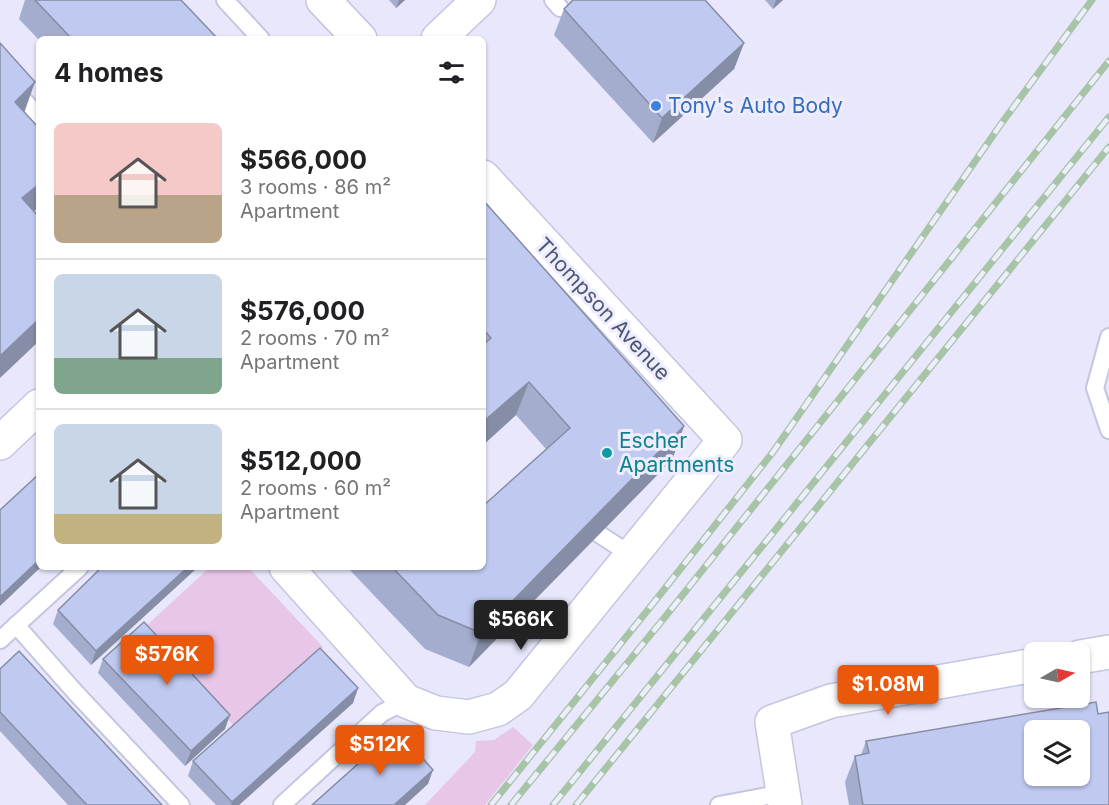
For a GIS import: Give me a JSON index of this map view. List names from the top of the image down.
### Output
{
  "streets": {
    "street": ["Thompson Avenue"]
  },
  "places": ["Tony's Auto Body", "Escher Apartments"],
  "north": "right",
  "page": {
    "heading": "4 homes",
    "list": [
      {
        "name": "$566,000",
        "note": "3 rooms · 86 m² · Apartment"
      },
      {
        "name": "$576,000",
        "note": "2 rooms · 70 m² · Apartment"
      },
      {
        "name": "$512,000",
        "note": "2 rooms · 60 m² · Apartment"
      }
    ],
    "price": [
      "$566K",
      "$576K",
      "$1.08M",
      "$512K"
    ]
  }
}
